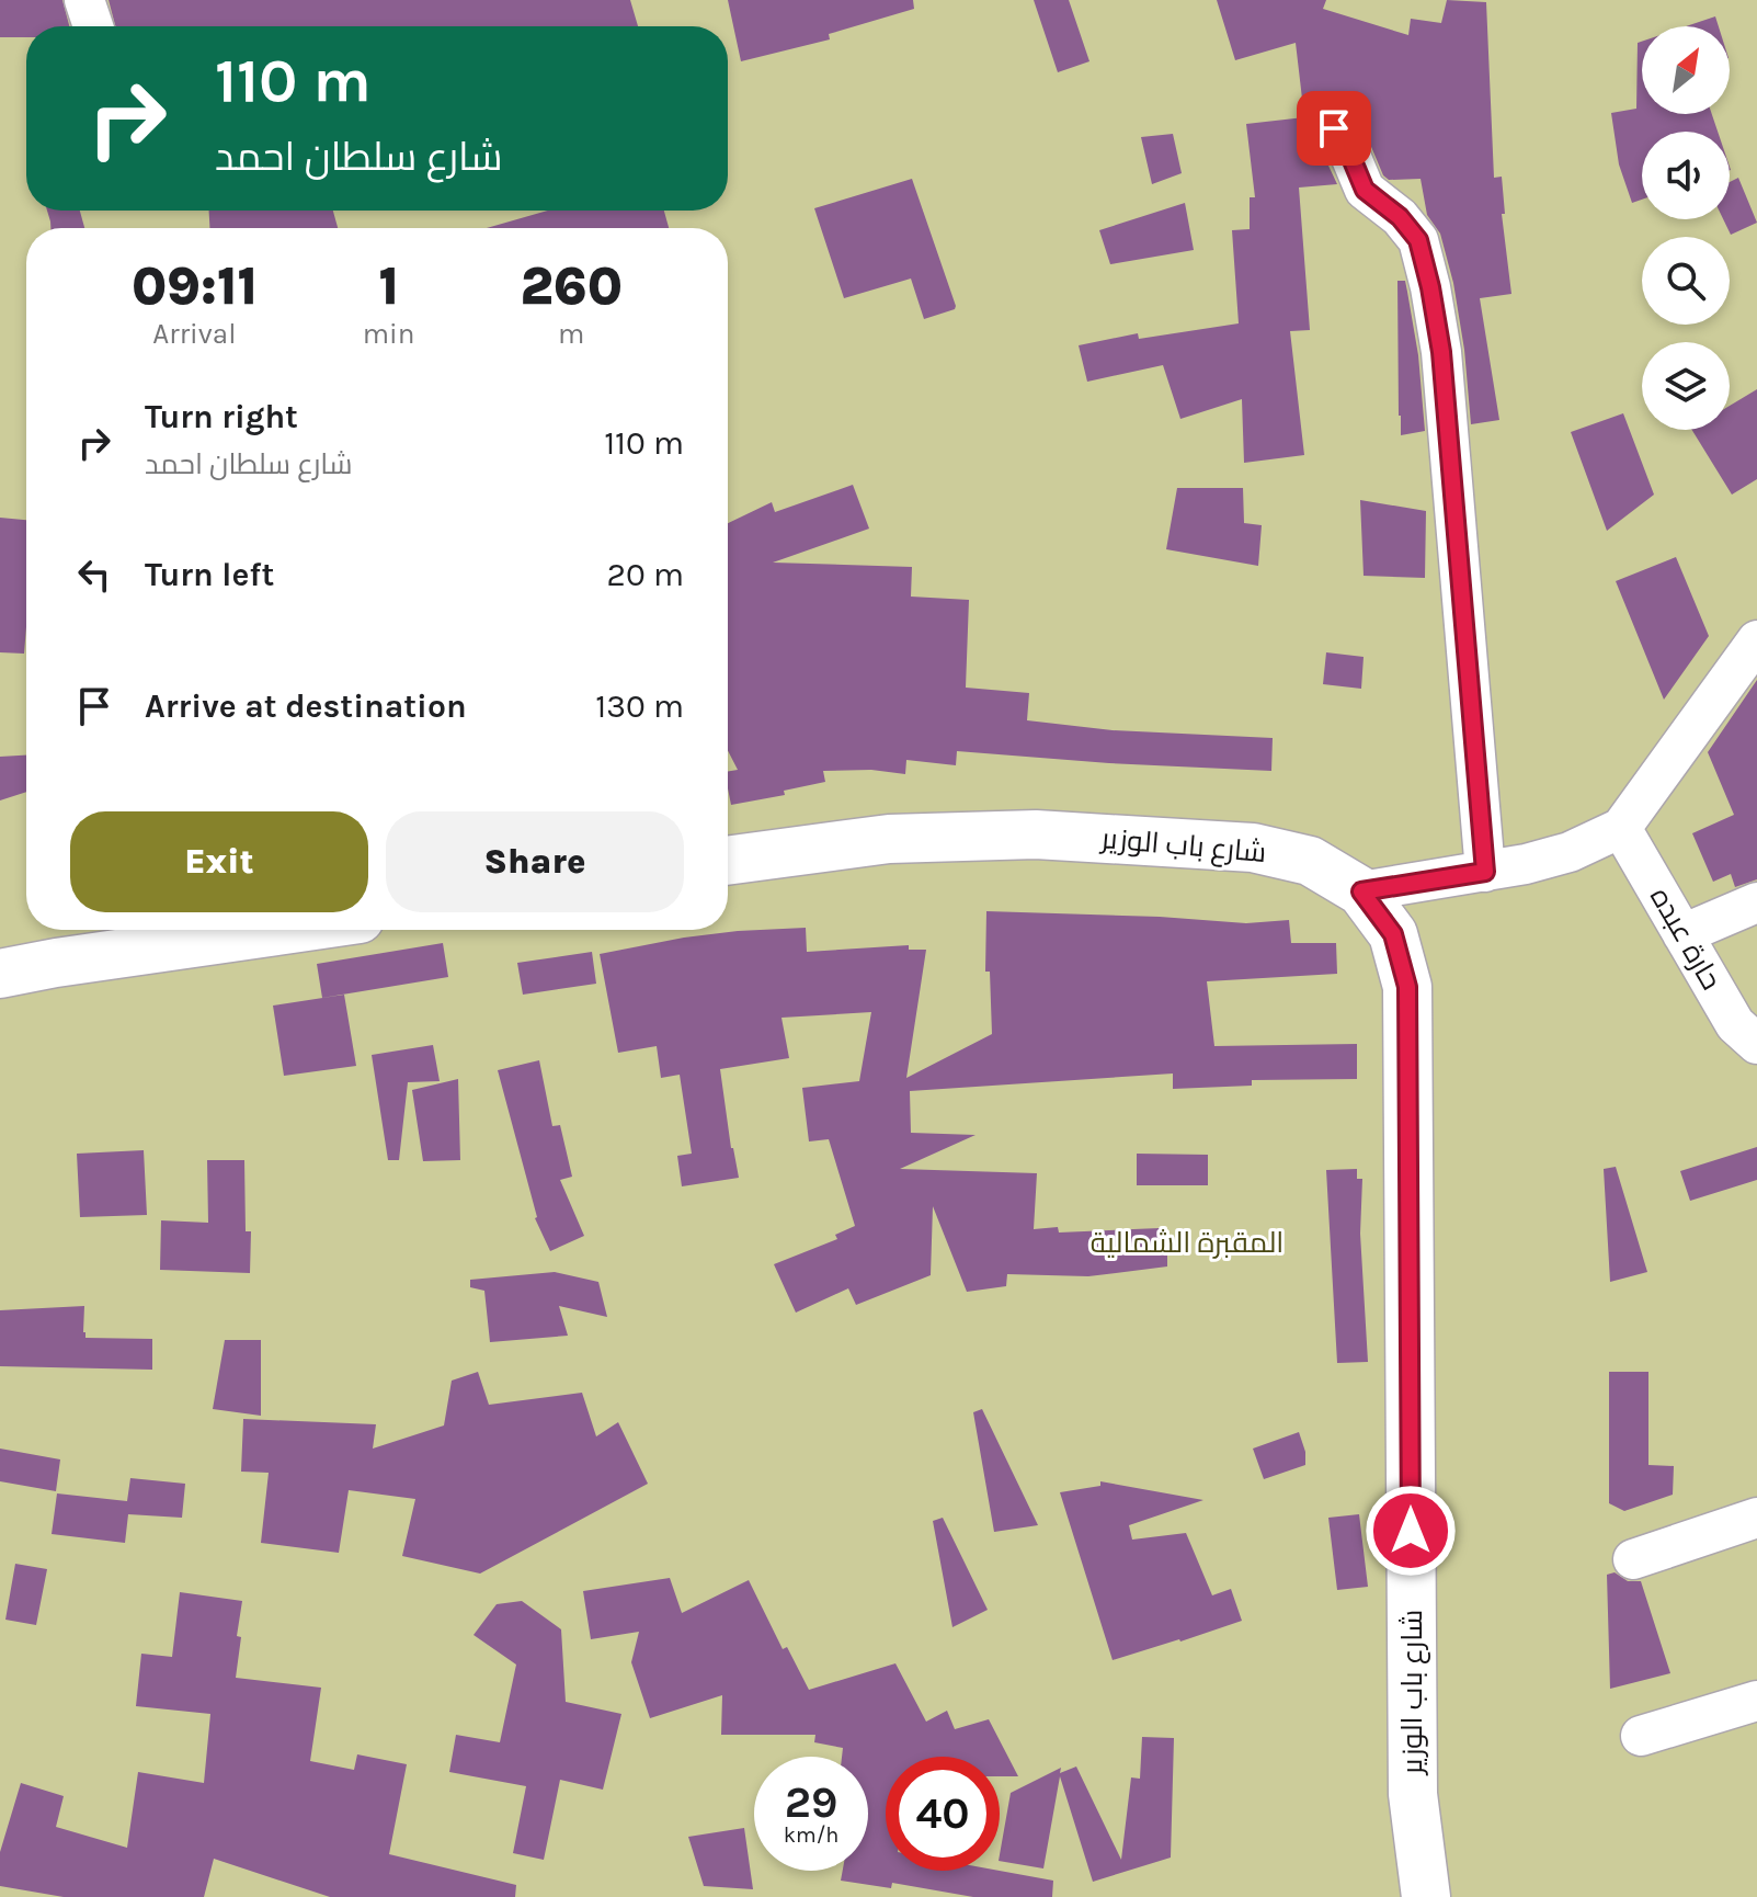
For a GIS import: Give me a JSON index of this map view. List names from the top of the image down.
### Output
{
  "streets": {
    "street": ["شارع باب الوزير", "حارة عبده"]
  },
  "parks": ["المقبرة الشمالية"],
  "north": "top right",
  "page": {
    "turn": ["110 m", "شارع سلطان احمد"],
    "eta": [
      "09:11",
      "Arrival",
      "1",
      "min",
      "260",
      "m"
    ],
    "list": [
      {
        "name": "Turn right",
        "note": "شارع سلطان احمد",
        "value": "110 m"
      },
      {
        "name": "Turn left",
        "value": "20 m"
      },
      {
        "name": "Arrive at destination",
        "value": "130 m"
      }
    ],
    "buttons": ["Exit", "Share"],
    "speed": "29 km/h",
    "limit": "40"
  }
}
